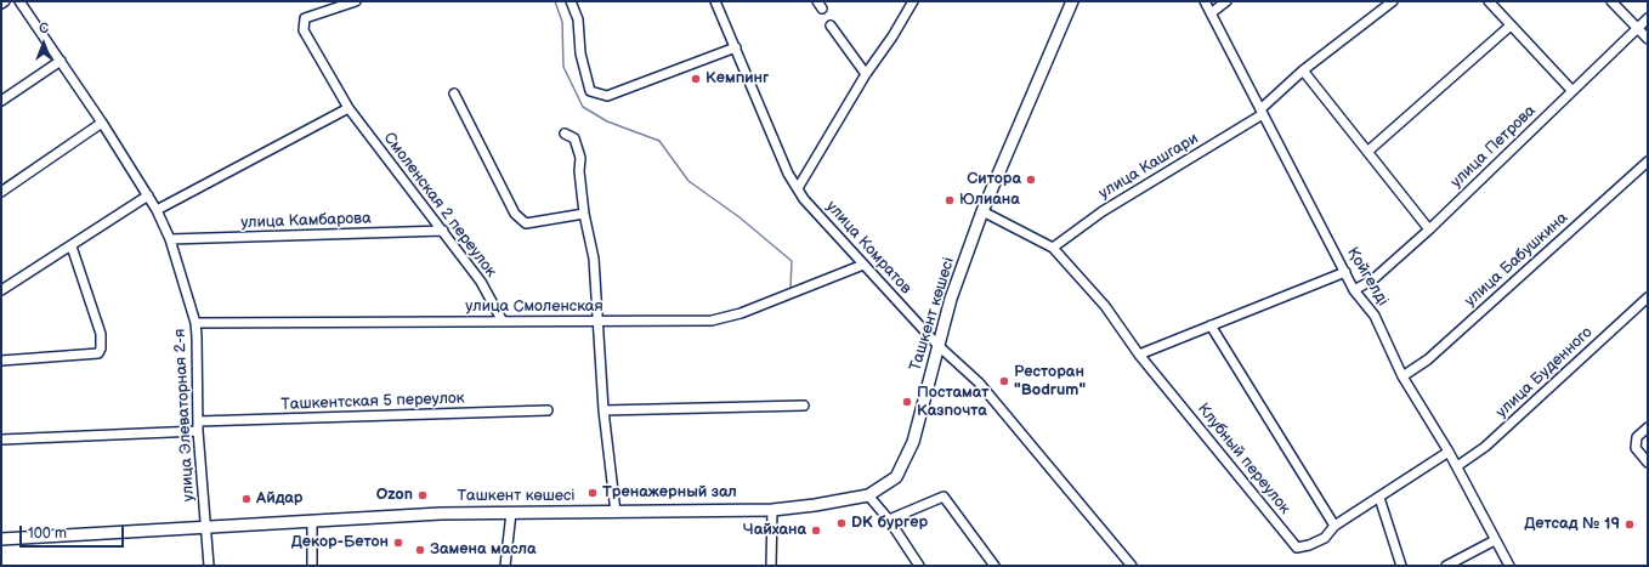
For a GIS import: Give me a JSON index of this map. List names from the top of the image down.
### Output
{
  "streets": {
    "main road": ["Ташкент көшесі"],
    "street": [
      "улица Петрова",
      "улица Кашгари",
      "Смоленская 2 переулок",
      "улица Камбарова",
      "улица Комратов",
      "улица Бабушкина",
      "Қойгелді",
      "улица Смоленская",
      "улица Буденного",
      "Ташкентская 5 переулок",
      "улица Элеваторная 2-я",
      "Клубный переулок"
    ]
  },
  "crossings": [
    ["улица Петрова", "Қойгелді"],
    ["улица Кашгари", "Қойгелді"],
    ["улица Кашгари", "Клубный переулок"],
    ["Смоленская 2 переулок", "улица Камбарова"],
    ["Смоленская 2 переулок", "улица Смоленская"],
    ["улица Камбарова", "улица Элеваторная 2-я"],
    ["улица Комратов", "улица Смоленская"],
    ["улица Комратов", "Ташкент көшесі"],
    ["улица Бабушкина", "Қойгелді"],
    ["Қойгелді", "улица Буденного"],
    ["Қойгелді", "Клубный переулок"],
    ["улица Смоленская", "улица Элеваторная 2-я"],
    ["Ташкент көшесі", "улица Элеваторная 2-я"],
    ["Ташкент көшесі", "Клубный переулок"],
    ["Ташкентская 5 переулок", "улица Элеваторная 2-я"]
  ],
  "places": [
    "Кемпинг",
    "Ситора",
    "Юлиана",
    "Ресторан \"Bodrum\"",
    "Постамат Казпочта",
    "Тренажерный зал",
    "Ozon",
    "Айдар",
    "DK бургер",
    "Детсад № 19",
    "Чайхана",
    "Декор-Бетон",
    "Замена масла"
  ],
  "scale_bar": "100 m",
  "north": "top"
}
